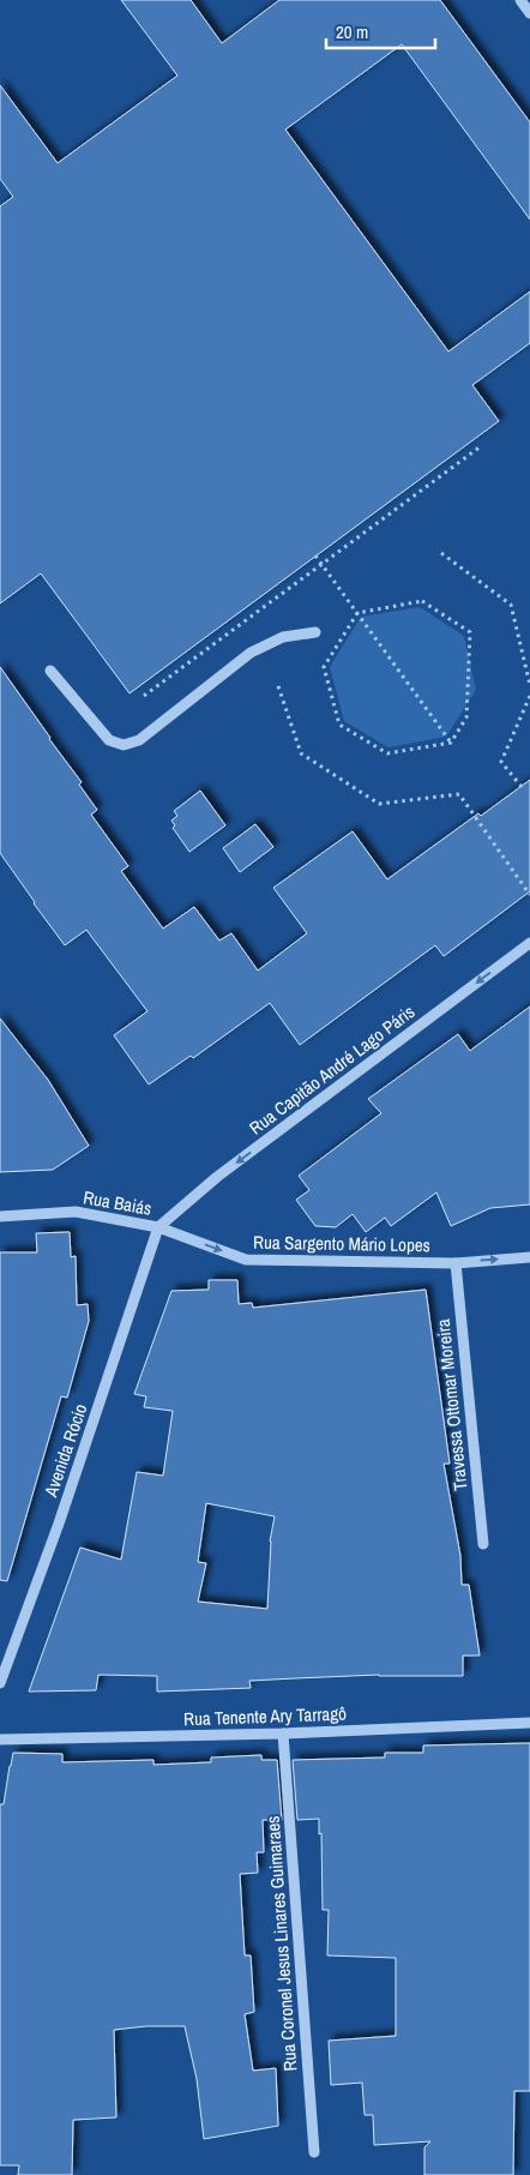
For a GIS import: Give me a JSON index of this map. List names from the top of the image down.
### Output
{
  "streets": {
    "street": [
      "Rua Capitão André Lago Páris",
      "Rua Baiás",
      "Rua Sargento Mário Lopes",
      "Travessa Ottomar Moreira",
      "Avenida Rócio",
      "Rua Tenente Ary Tarragô",
      "Rua Coronel Jesus Linares Guimaraes"
    ]
  },
  "crossings": [
    ["Rua Capitão André Lago Páris", "Rua Baiás"],
    ["Rua Capitão André Lago Páris", "Rua Sargento Mário Lopes"],
    ["Rua Capitão André Lago Páris", "Avenida Rócio"],
    ["Rua Baiás", "Rua Sargento Mário Lopes"],
    ["Rua Baiás", "Avenida Rócio"],
    ["Rua Sargento Mário Lopes", "Travessa Ottomar Moreira"],
    ["Rua Sargento Mário Lopes", "Avenida Rócio"],
    ["Rua Tenente Ary Tarragô", "Rua Coronel Jesus Linares Guimaraes"]
  ],
  "one_way": ["Rua Capitão André Lago Páris", "Rua Sargento Mário Lopes"],
  "scale_bar": "20 m"
}
